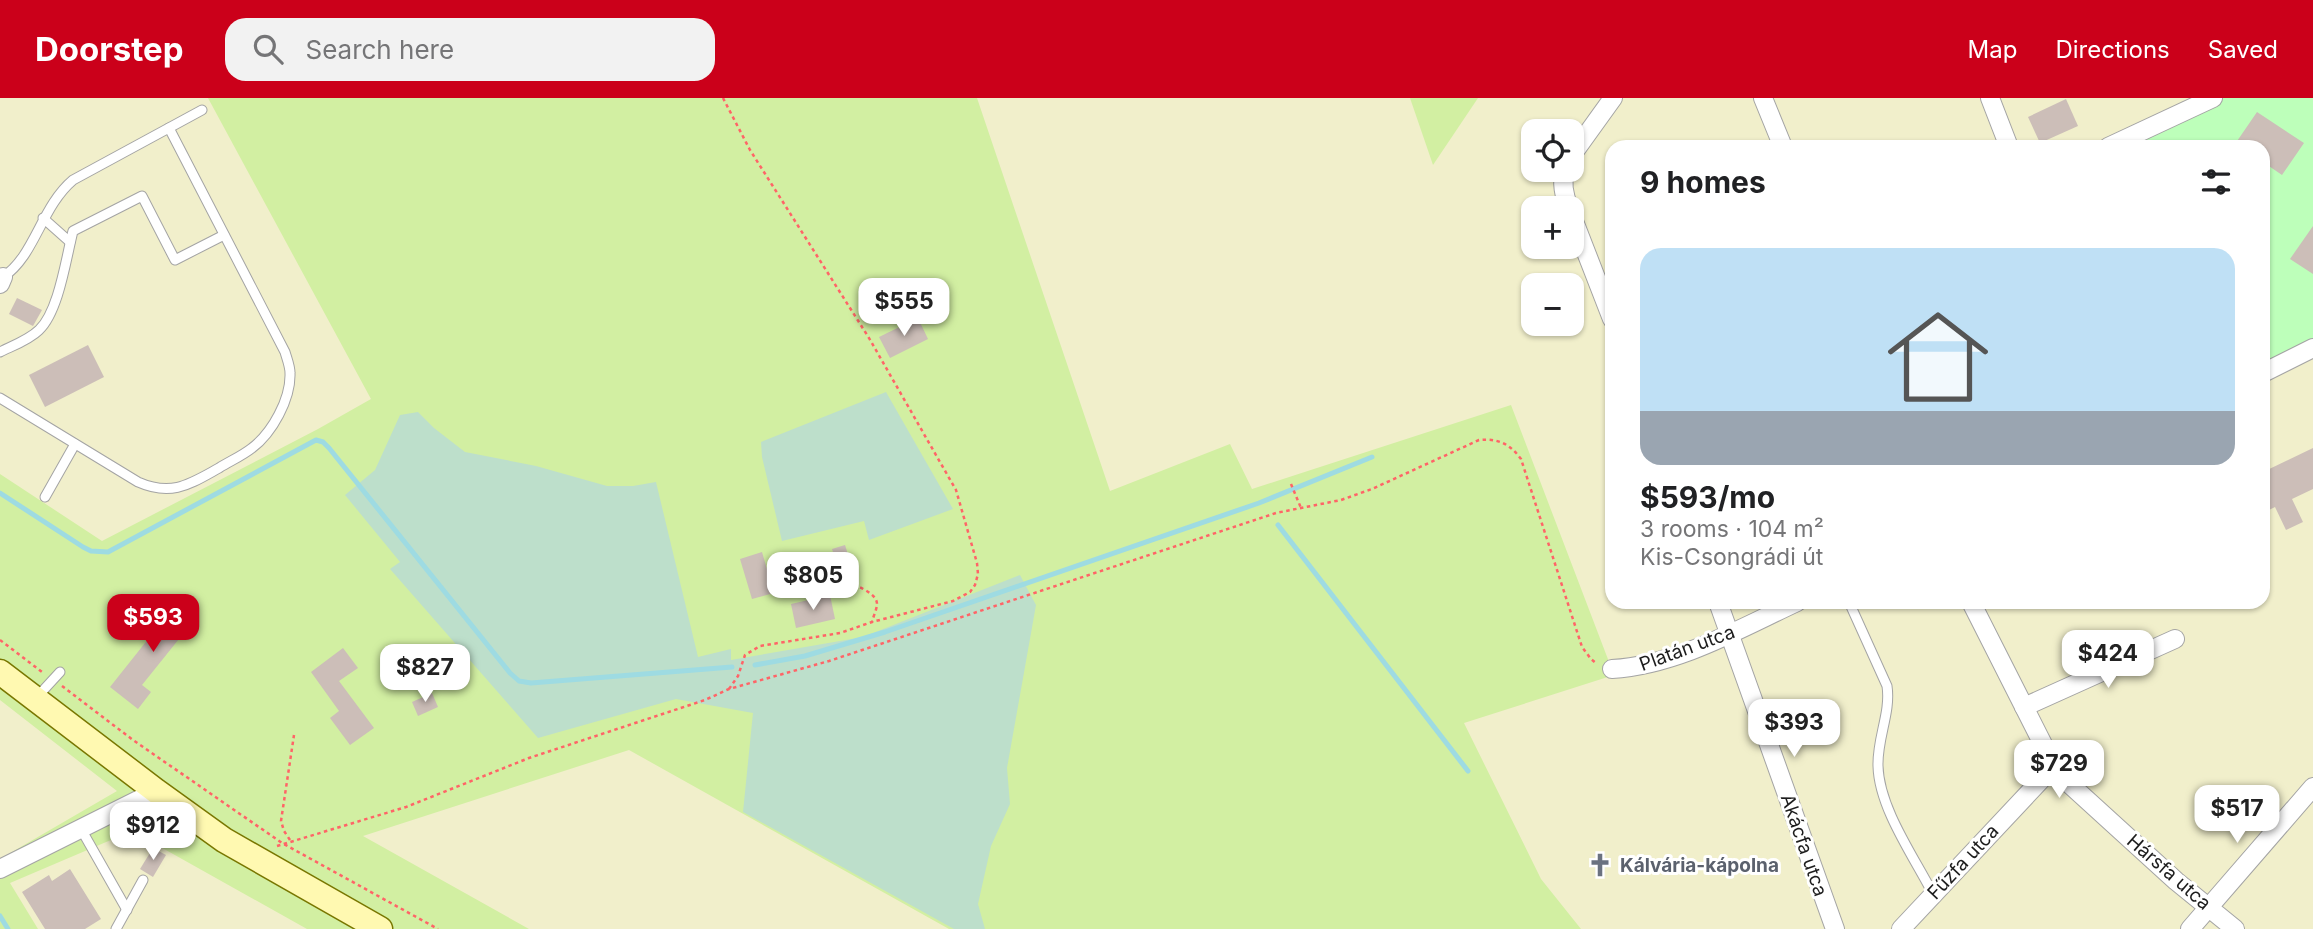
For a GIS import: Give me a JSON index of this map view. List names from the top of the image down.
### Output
{
  "streets": {
    "street": [
      "Platán utca",
      "Akácfa utca",
      "Fűzfa utca",
      "Hársfa utca"
    ]
  },
  "crossings": [
    ["Platán utca", "Akácfa utca"],
    ["Fűzfa utca", "Hársfa utca"]
  ],
  "places": {
    "church": ["Kálvária-kápolna"]
  },
  "page": {
    "header": "Doorstep",
    "search": "Search here",
    "nav": ["Map", "Directions", "Saved"],
    "map_buttons": ["+", "−"],
    "heading": "9 homes",
    "list": [
      {
        "name": "$593/mo",
        "note": "3 rooms · 104 m² · Kis-Csongrádi út"
      }
    ],
    "price": [
      "$555",
      "$805",
      "$593",
      "$424",
      "$827",
      "$393",
      "$729",
      "$517",
      "$912"
    ]
  }
}
